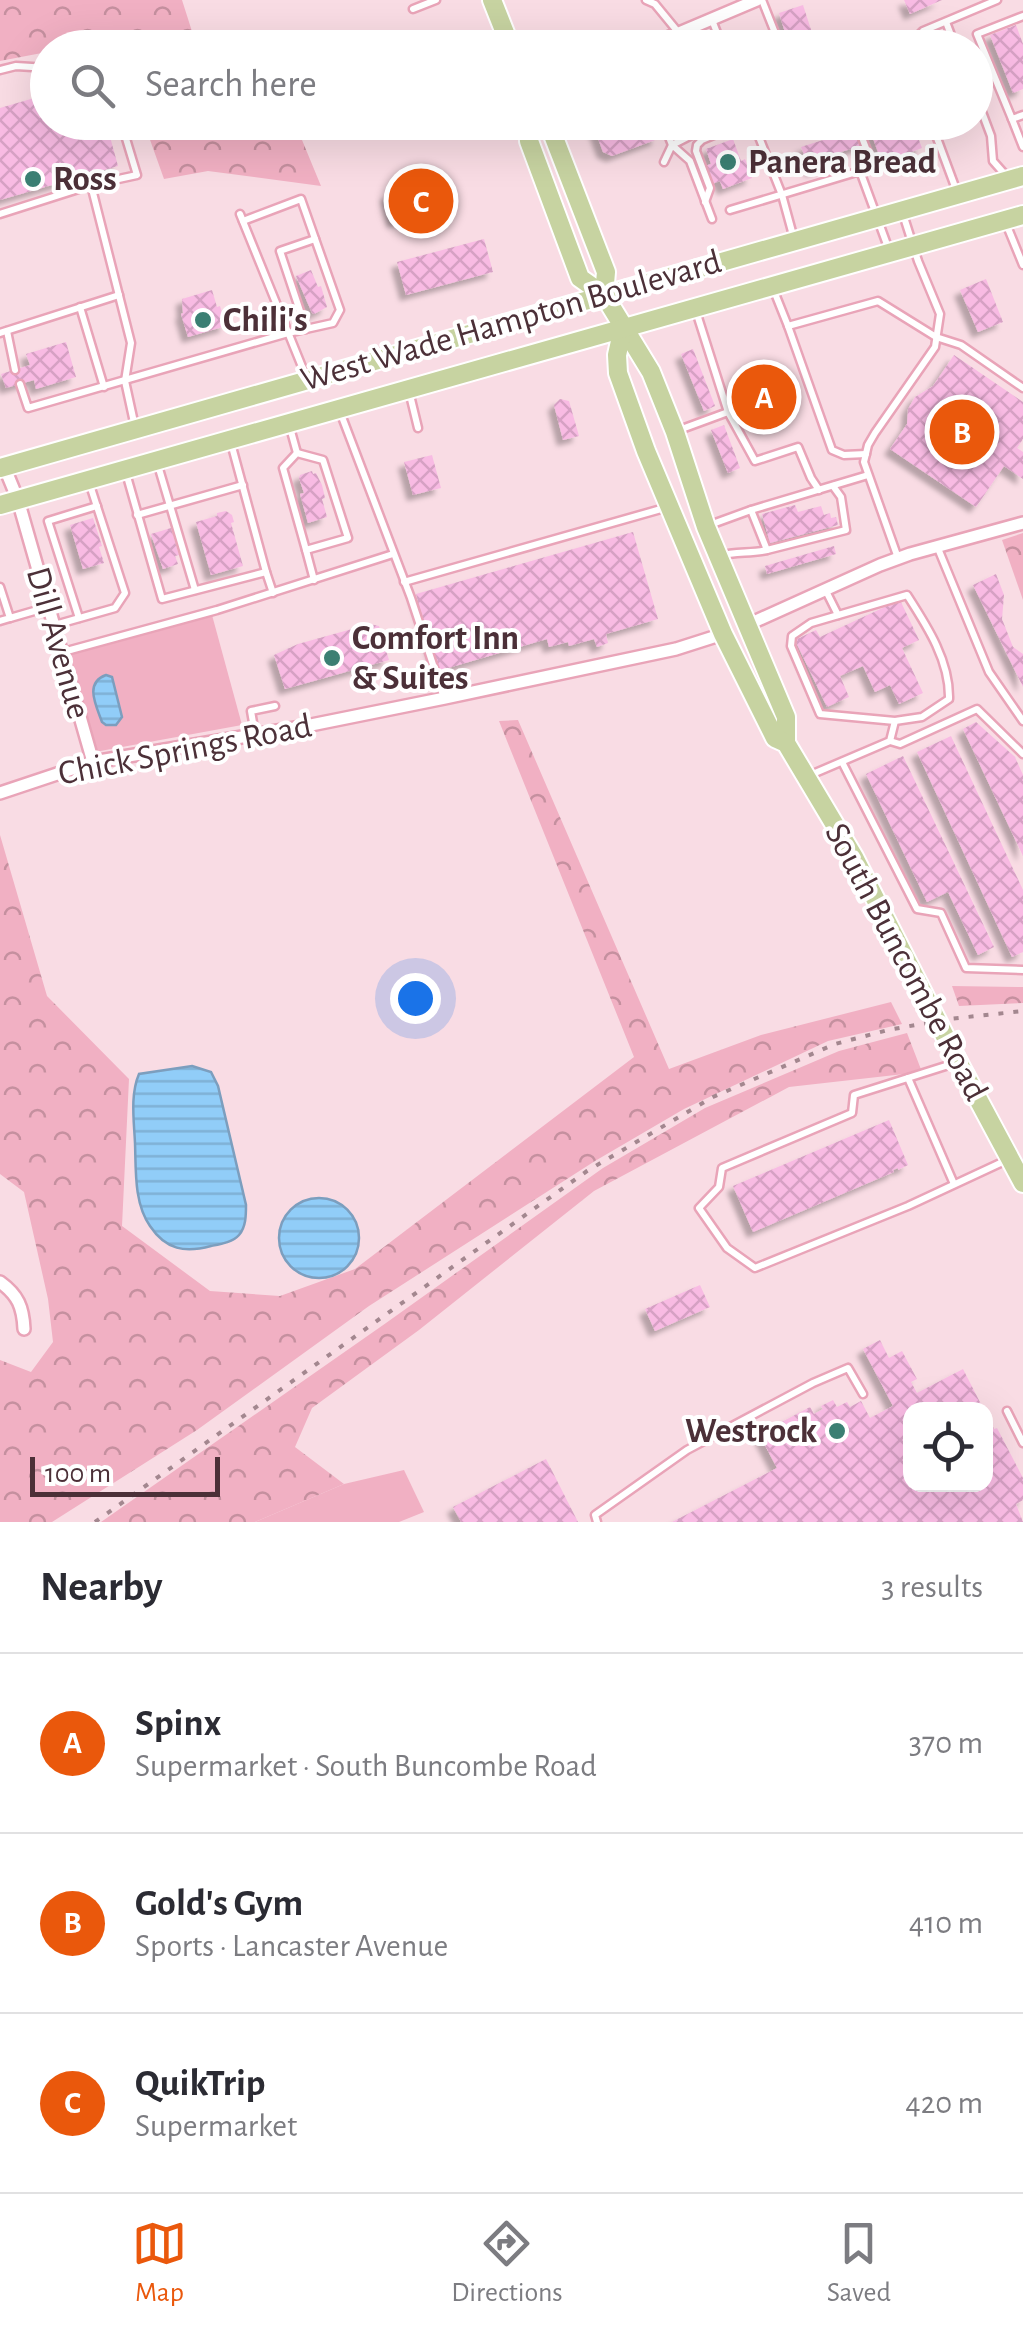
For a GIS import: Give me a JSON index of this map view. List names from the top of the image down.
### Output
{
  "streets": {
    "main road": ["West Wade Hampton Boulevard", "South Buncombe Road"],
    "street": ["Dill Avenue", "Chick Springs Road"]
  },
  "crossings": [
    ["West Wade Hampton Boulevard", "Dill Avenue"],
    ["West Wade Hampton Boulevard", "South Buncombe Road"],
    ["Dill Avenue", "Chick Springs Road"],
    ["Chick Springs Road", "South Buncombe Road"]
  ],
  "places": [
    "Panera Bread",
    "Ross",
    "Chili's",
    "Comfort Inn & Suites",
    "Westrock"
  ],
  "scale_bar": "100 m",
  "page": {
    "search": "Search here",
    "pins": ["C", "A", "B"],
    "scale": "100 m",
    "heading": ["Nearby", "3 results"],
    "list": [
      {
        "mark": "A",
        "name": "Spinx",
        "note": "Supermarket · South Buncombe Road",
        "value": "370 m"
      },
      {
        "mark": "B",
        "name": "Gold's Gym",
        "note": "Sports · Lancaster Avenue",
        "value": "410 m"
      },
      {
        "mark": "C",
        "name": "QuikTrip",
        "note": "Supermarket",
        "value": "420 m"
      }
    ],
    "nav": ["Map", "Directions", "Saved"]
  }
}
